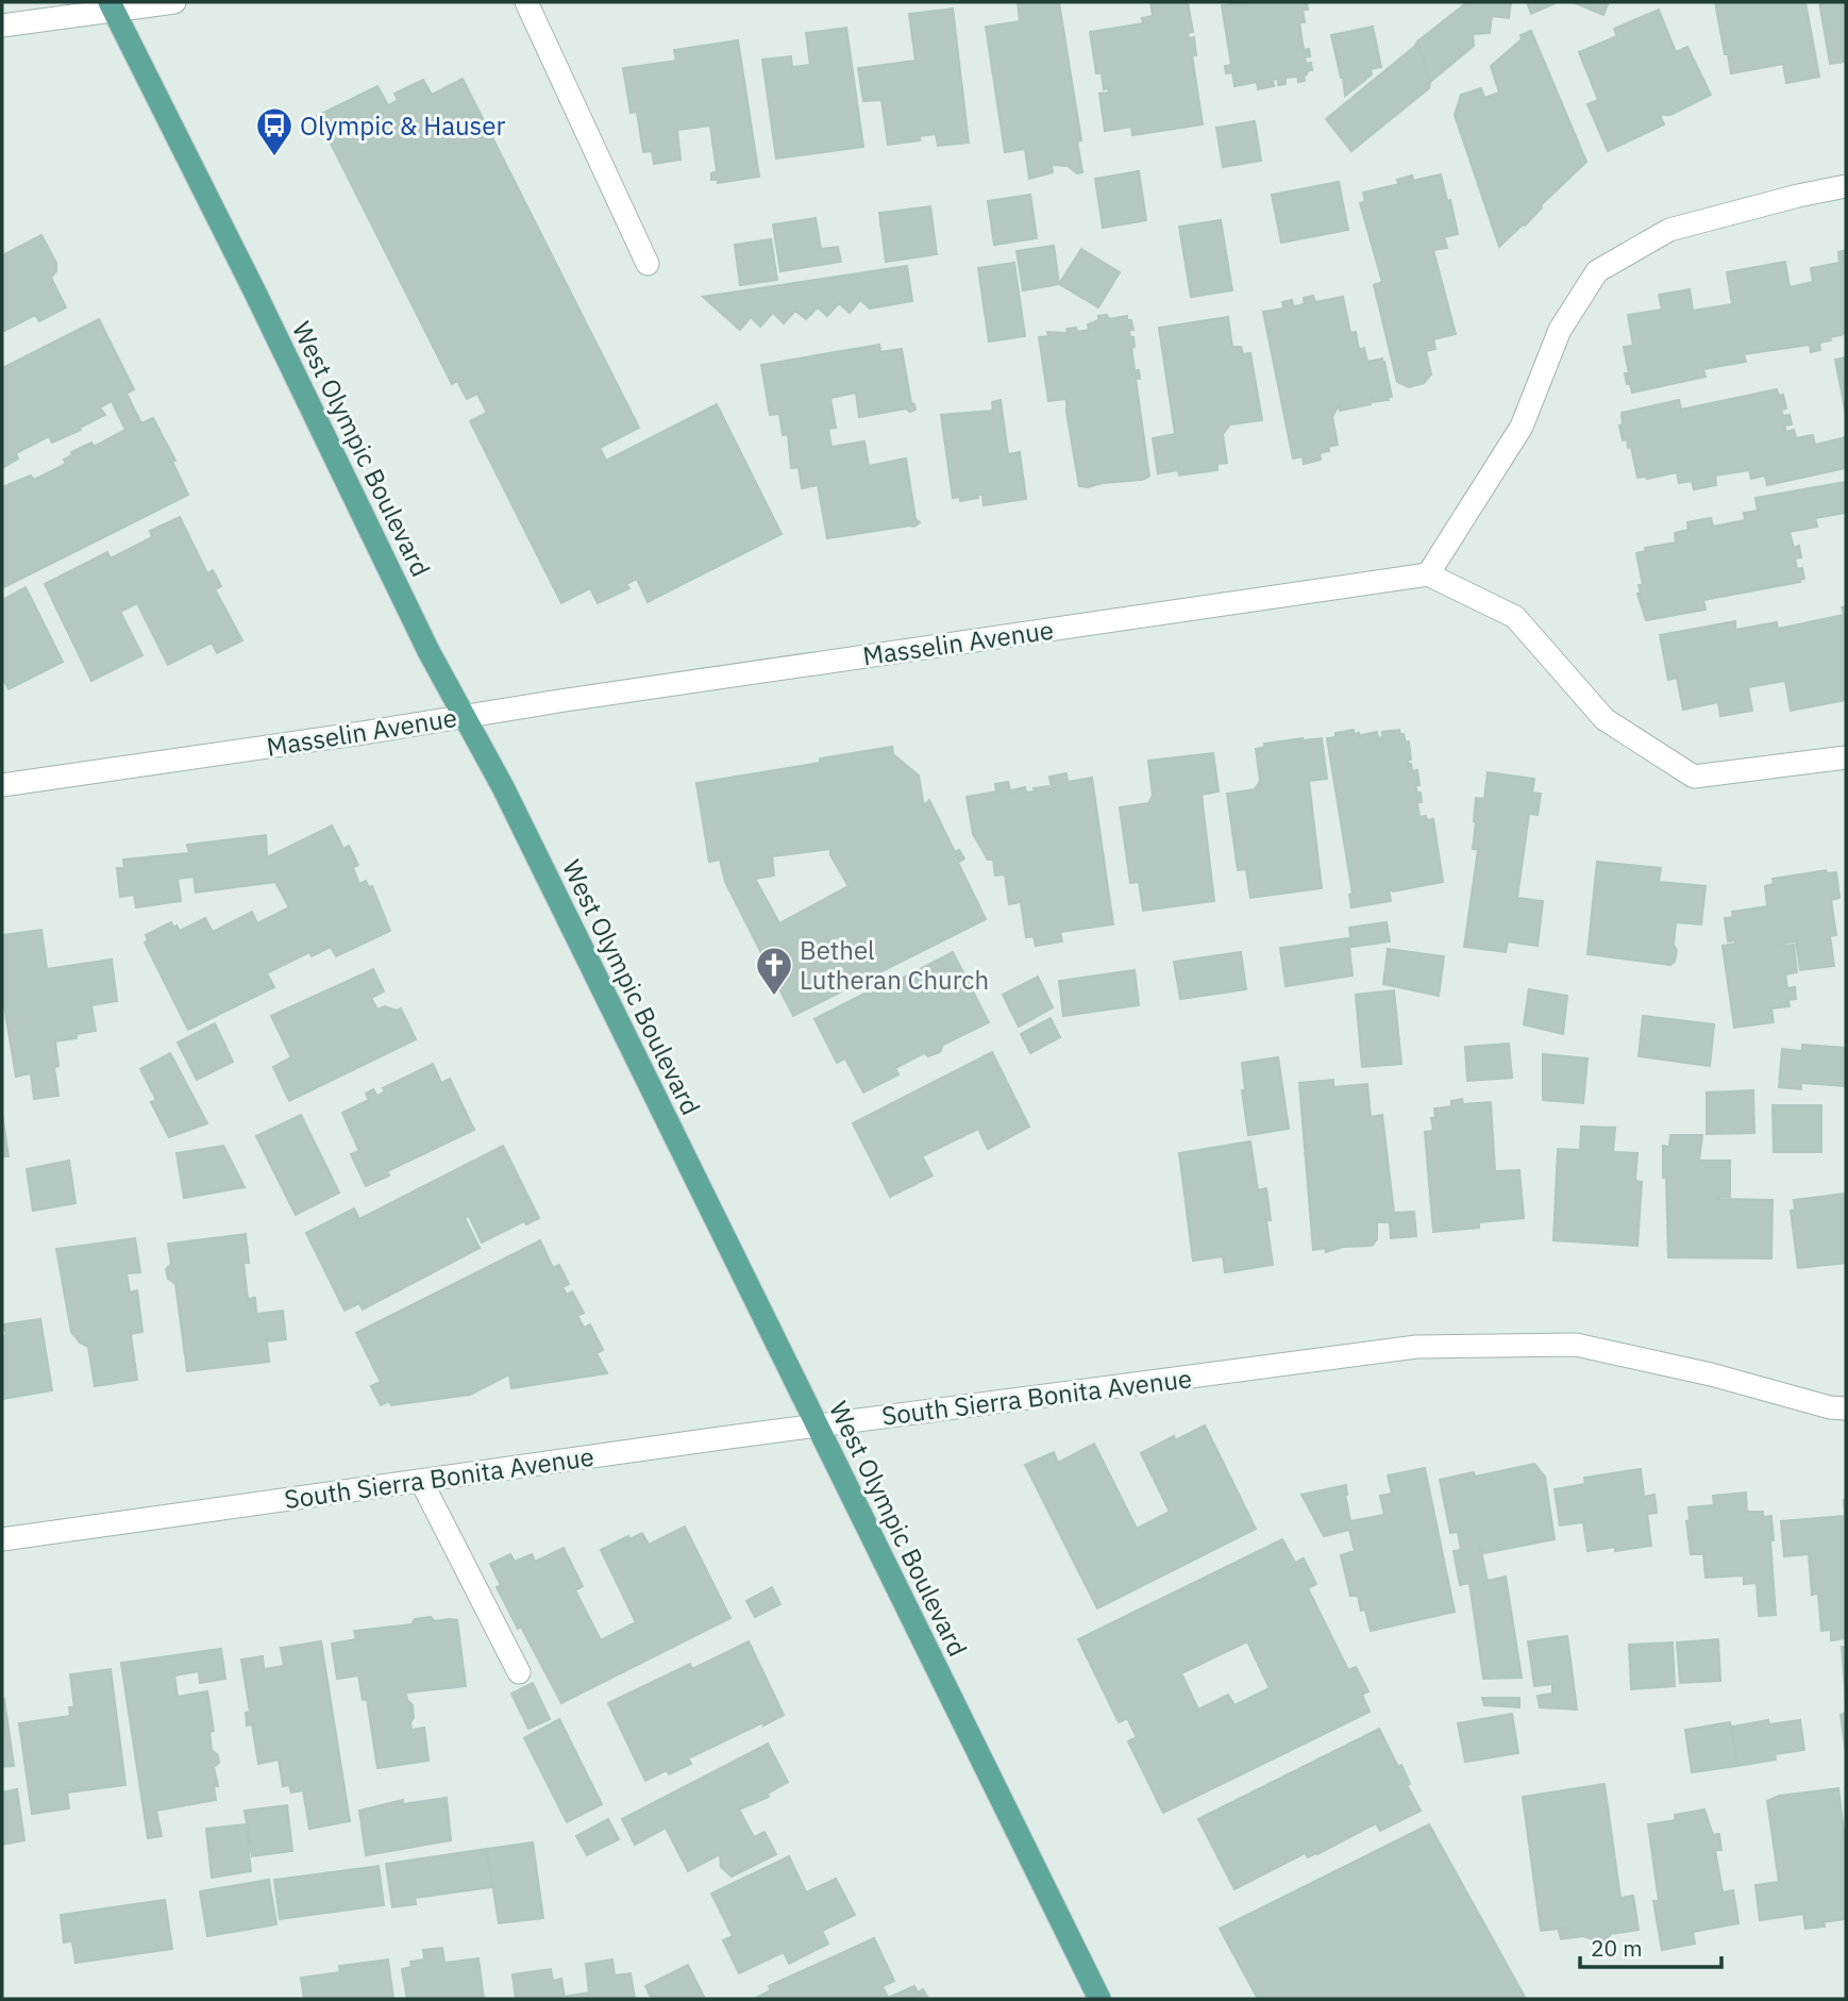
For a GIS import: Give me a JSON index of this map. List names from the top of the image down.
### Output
{
  "streets": {
    "main road": ["West Olympic Boulevard"],
    "street": ["Masselin Avenue", "South Sierra Bonita Avenue"]
  },
  "crossings": [
    ["West Olympic Boulevard", "Masselin Avenue"],
    ["West Olympic Boulevard", "South Sierra Bonita Avenue"]
  ],
  "places": {
    "bus stop": ["Olympic & Hauser"],
    "church": ["Bethel Lutheran Church"]
  },
  "scale_bar": "20 m"
}
